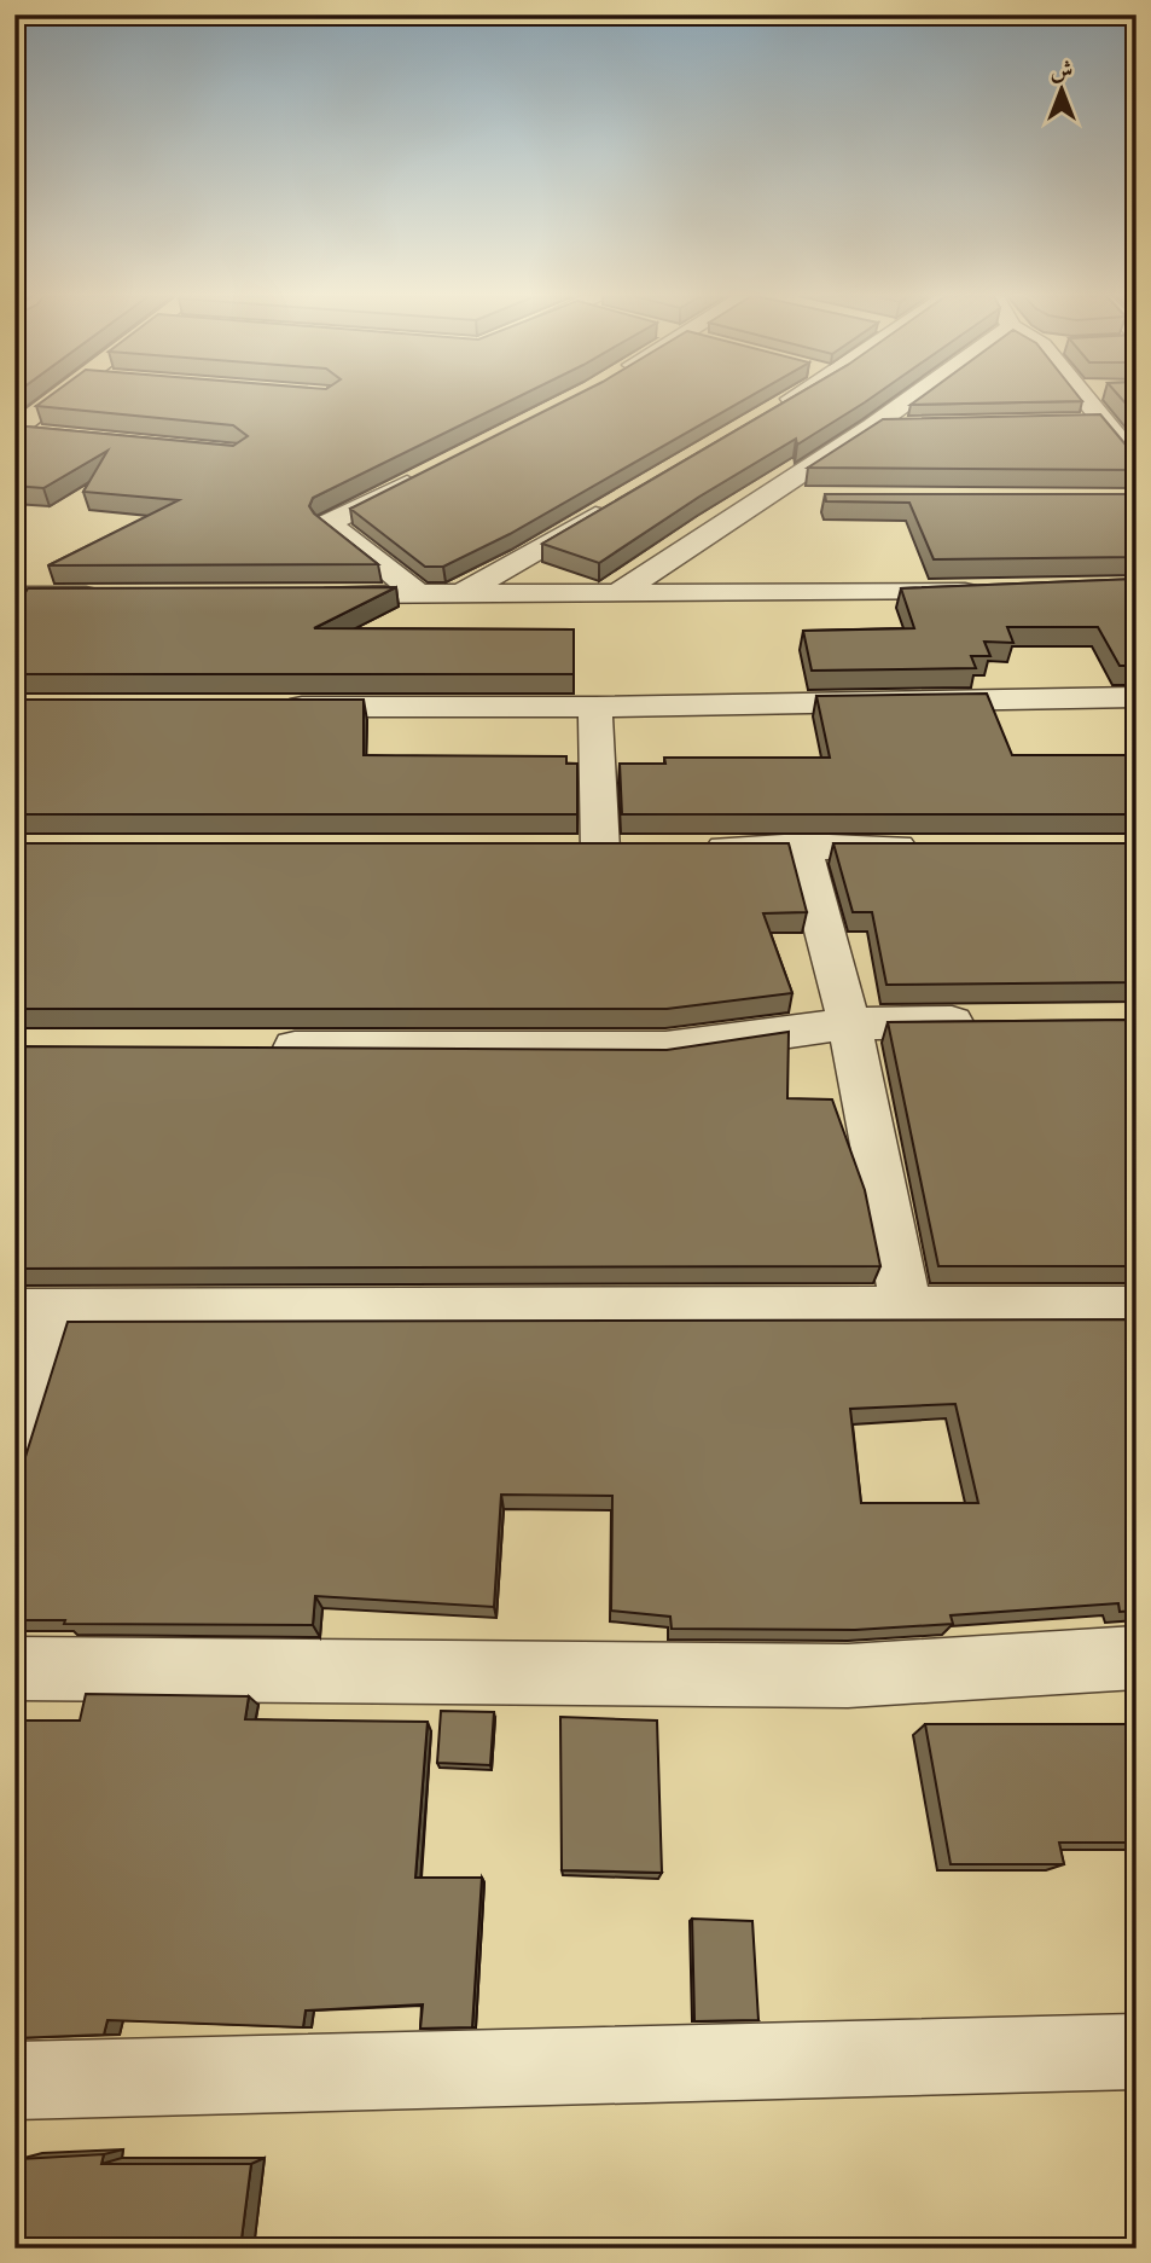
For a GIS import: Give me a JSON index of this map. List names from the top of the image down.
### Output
{
  "north": "top"
}
